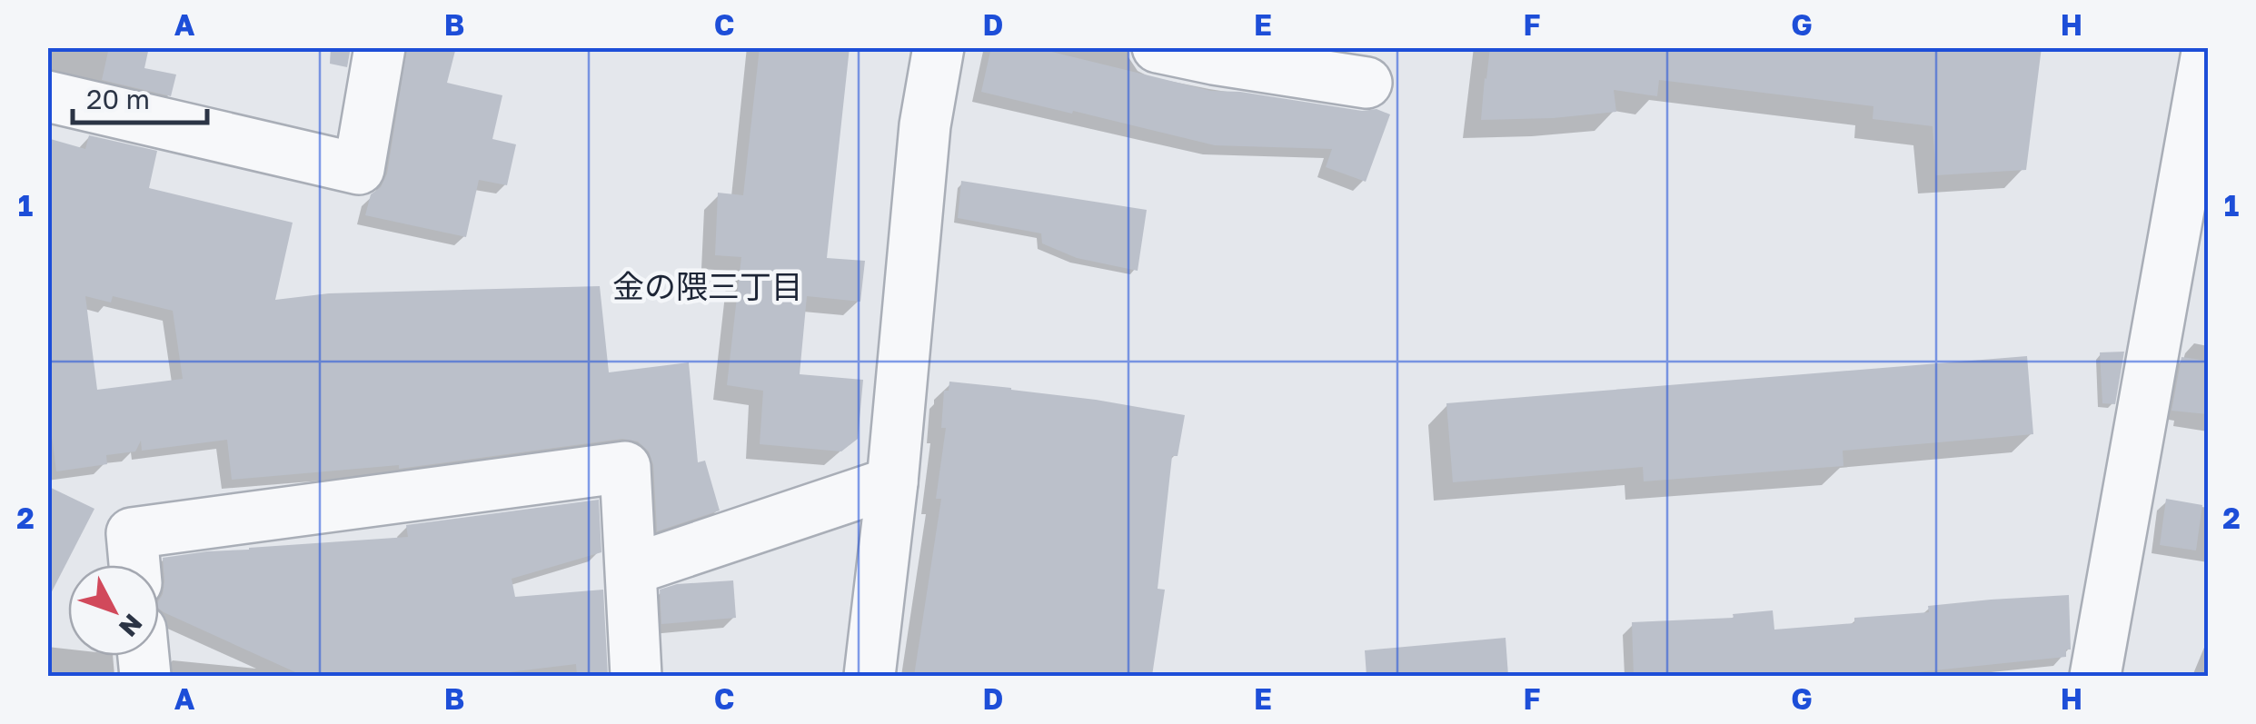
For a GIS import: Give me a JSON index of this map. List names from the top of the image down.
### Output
{
  "districts": ["金の隈三丁目"],
  "scale_bar": "20 m",
  "north": "bottom right",
  "grid": {
    "columns": [
      "A",
      "B",
      "C",
      "D",
      "E",
      "F",
      "G",
      "H"
    ],
    "rows": ["1", "2"]
  }
}
